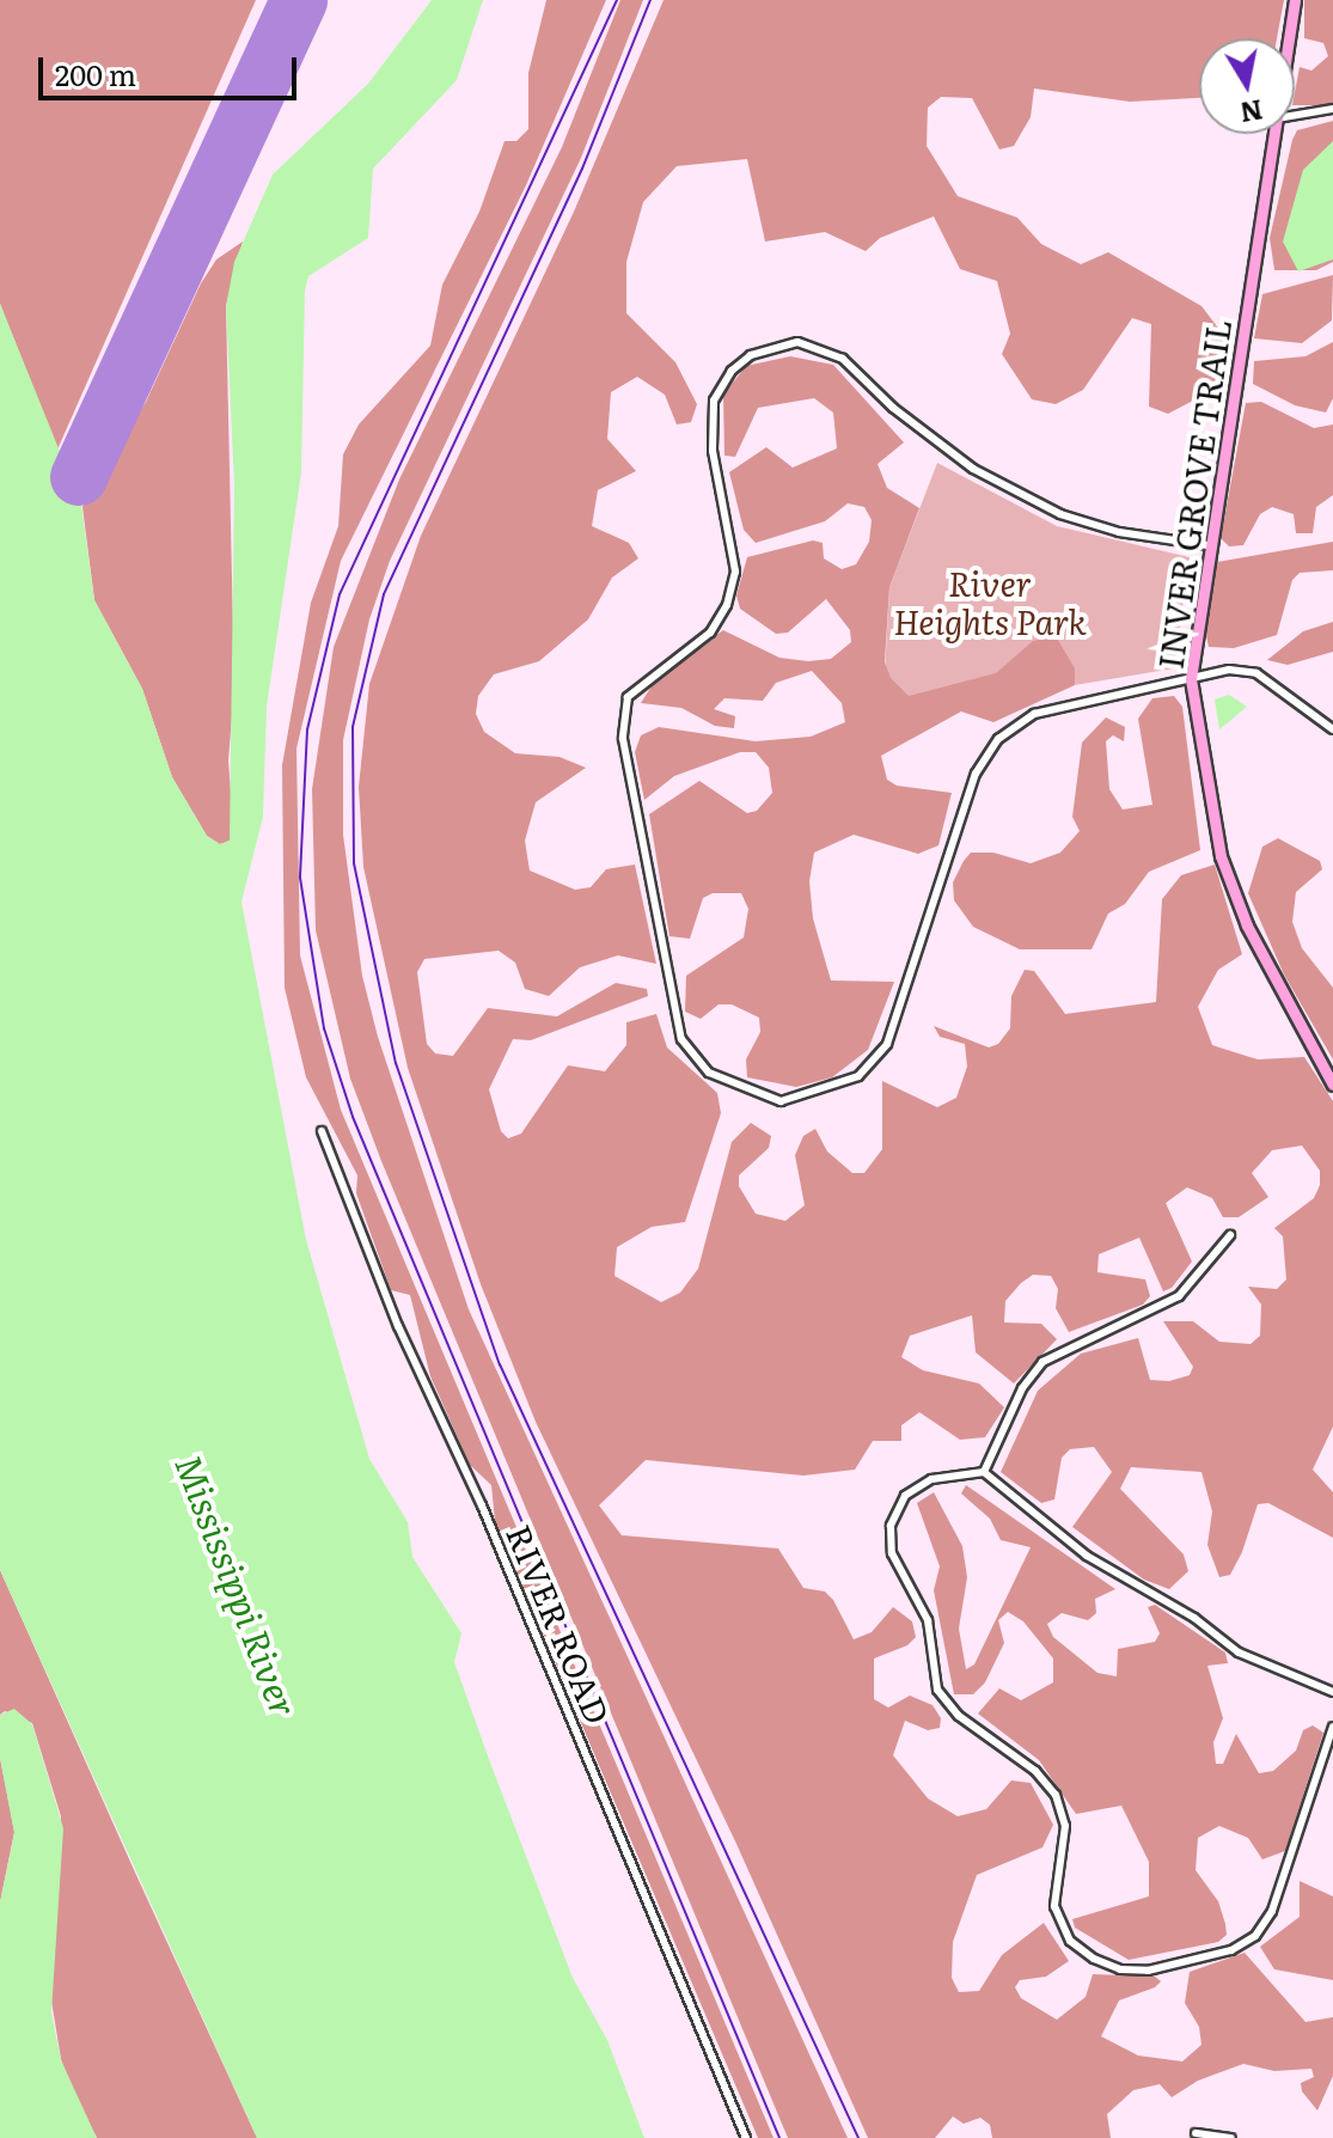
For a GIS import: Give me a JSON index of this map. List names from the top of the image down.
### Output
{
  "streets": {
    "street": ["INVER GROVE TRAIL", "RIVER ROAD"]
  },
  "water": ["Mississippi River"],
  "parks": ["River Heights Park"],
  "scale_bar": "200 m",
  "north": "bottom"
}
